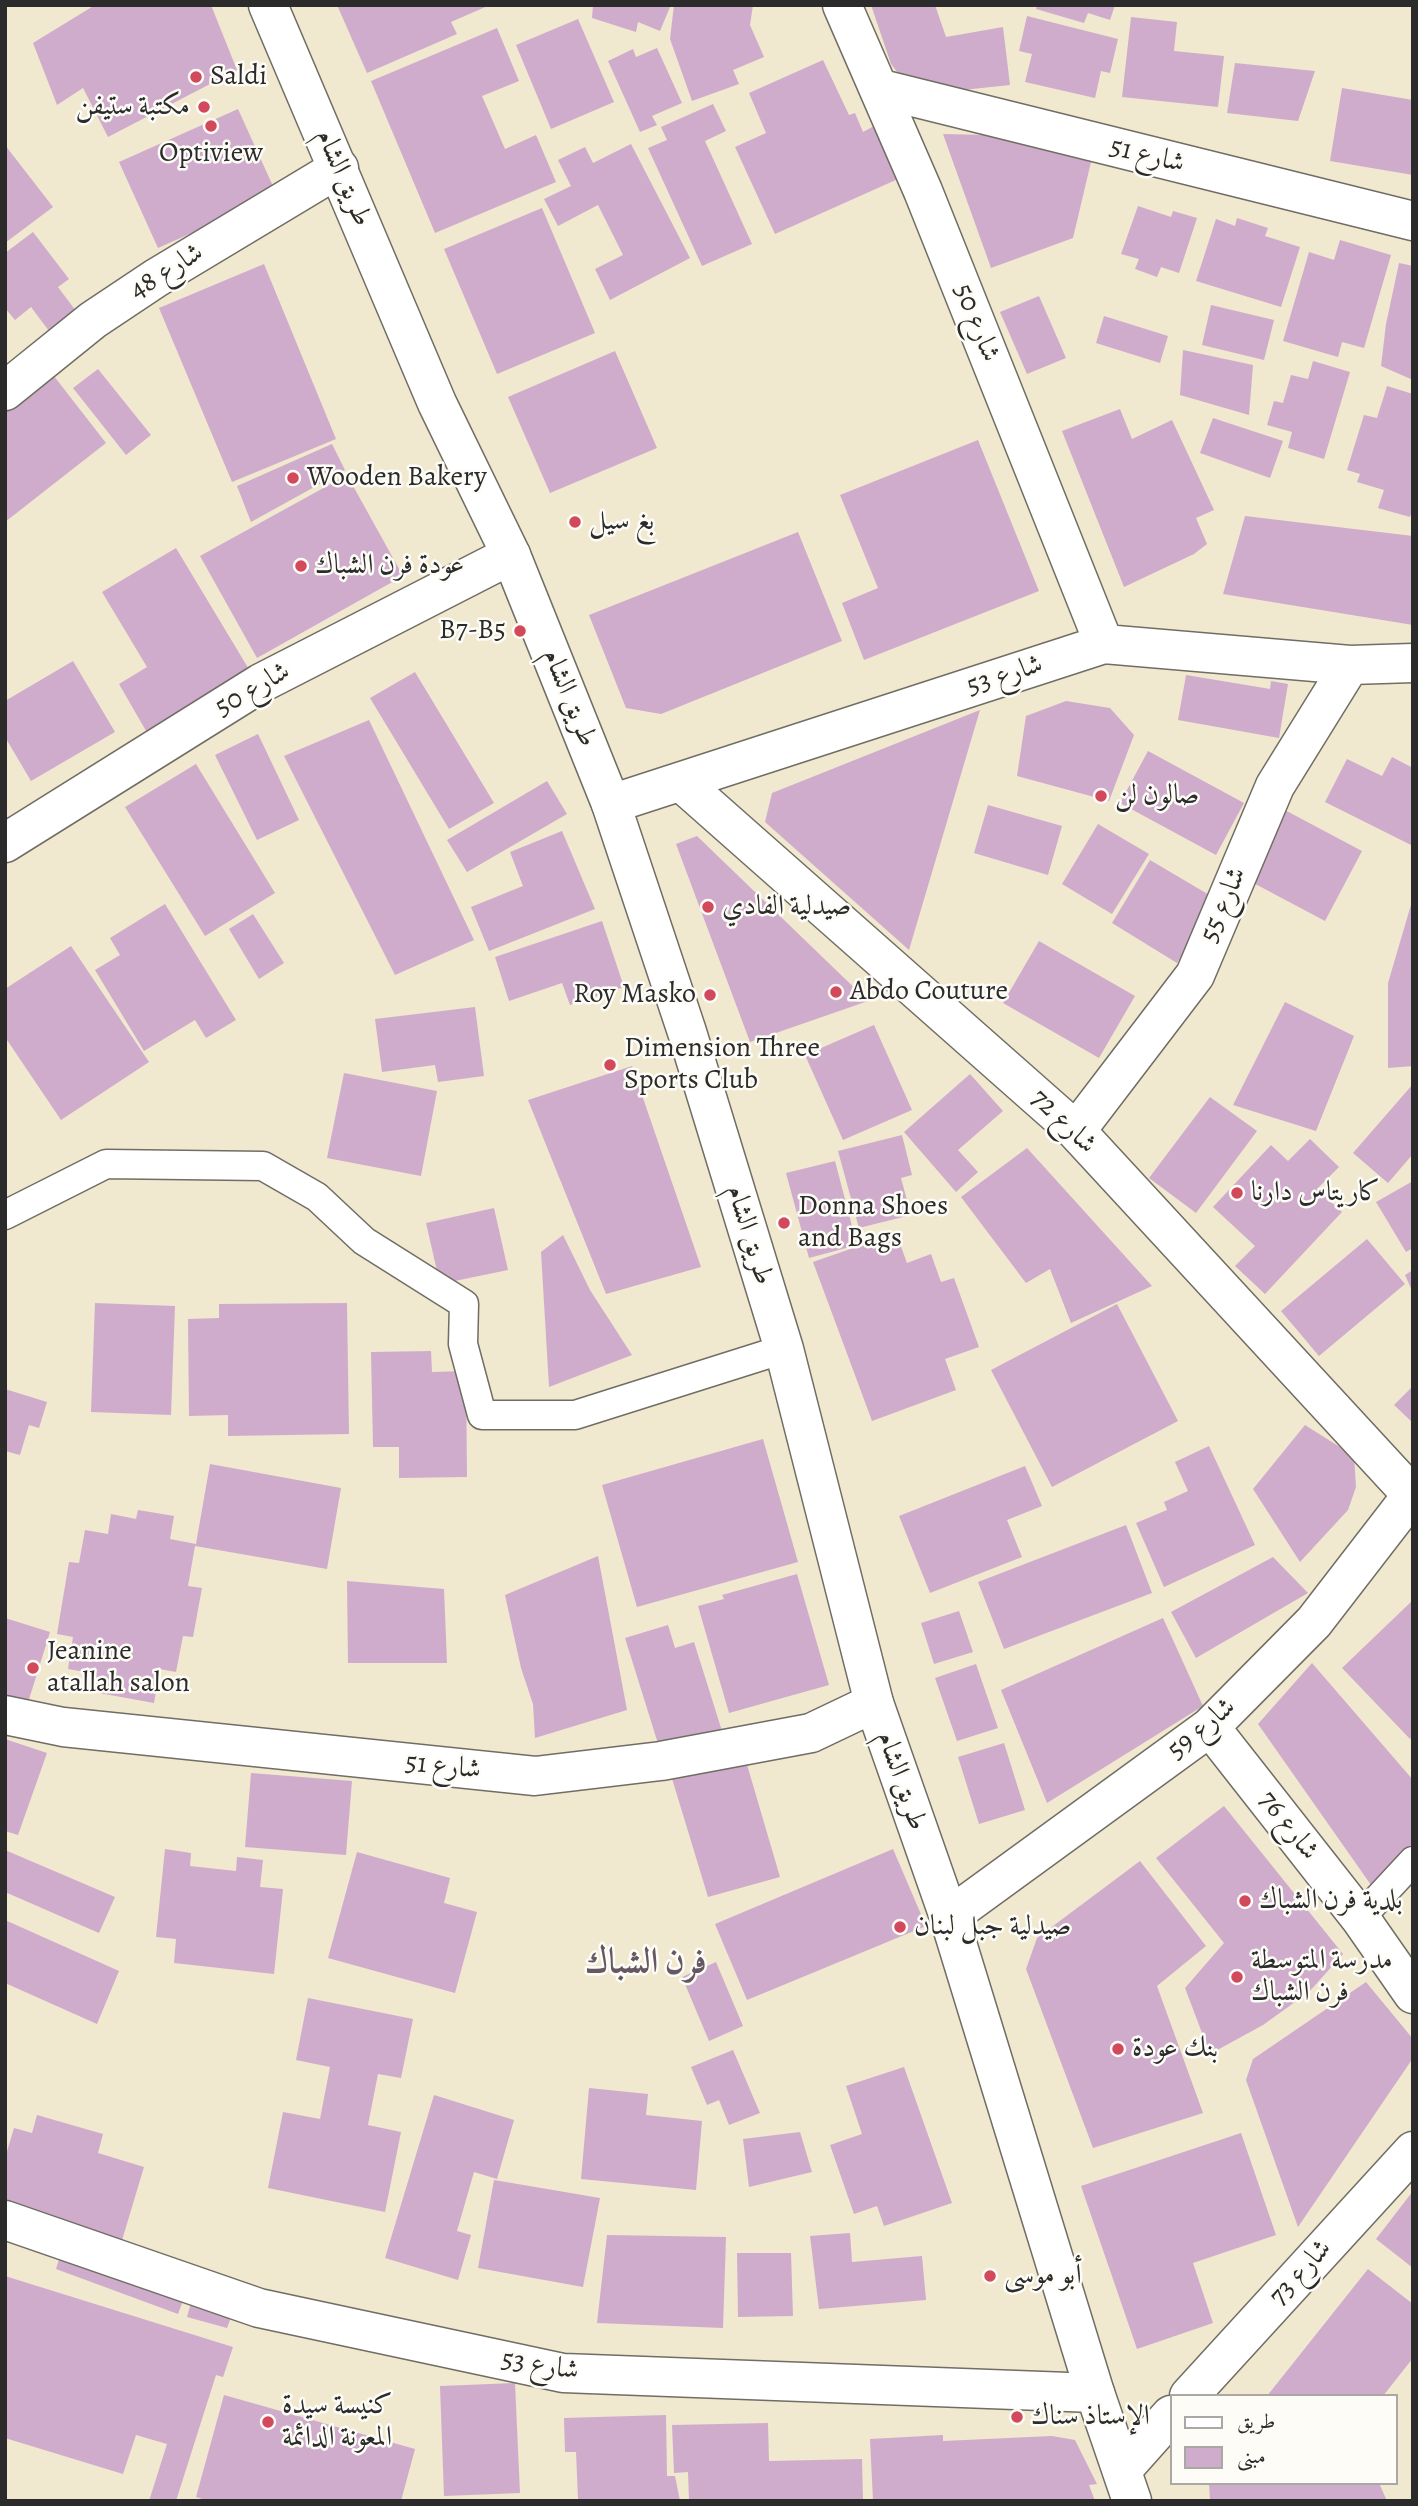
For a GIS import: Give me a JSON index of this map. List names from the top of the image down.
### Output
{
  "streets": {
    "street": [
      "شارع 51",
      "طريق الشام",
      "شارع 48",
      "شارع 50",
      "شارع 53",
      "شارع 55",
      "شارع 72",
      "شارع 59",
      "شارع 76",
      "شارع 73"
    ]
  },
  "crossings": [
    ["شارع 51", "طريق الشام"],
    ["شارع 51", "شارع 50"],
    ["طريق الشام", "شارع 48"],
    ["طريق الشام", "شارع 50"],
    ["طريق الشام", "شارع 53"],
    ["طريق الشام", "شارع 59"],
    ["شارع 50", "شارع 53"],
    ["شارع 53", "شارع 55"],
    ["شارع 53", "شارع 72"],
    ["شارع 55", "شارع 72"],
    ["شارع 72", "شارع 59"],
    ["شارع 59", "شارع 76"]
  ],
  "districts": ["فرن الشباك"],
  "places": [
    "Saldi",
    "مكتبة ستيفن",
    "Optiview",
    "Wooden Bakery",
    "بغ سيل",
    "عودة فرن الشباك",
    "B7-B5",
    "صالون لن",
    "صيدلية الفادي",
    "Abdo Couture",
    "Roy Masko",
    "Dimension Three Sports Club",
    "كاريتاس دارنا",
    "Donna Shoes and Bags",
    "Jeanine atallah salon",
    "بلدية فرن الشباك",
    "صيدلية جبل لبنان",
    "مدرسة المتوسطة فرن الشباك",
    "بنك عودة",
    "أبو موسى",
    "الإستاذ سناك",
    "كنيسة سيدة المعونة الدائمة"
  ],
  "legend": ["طريق", "مبنى"]
}
